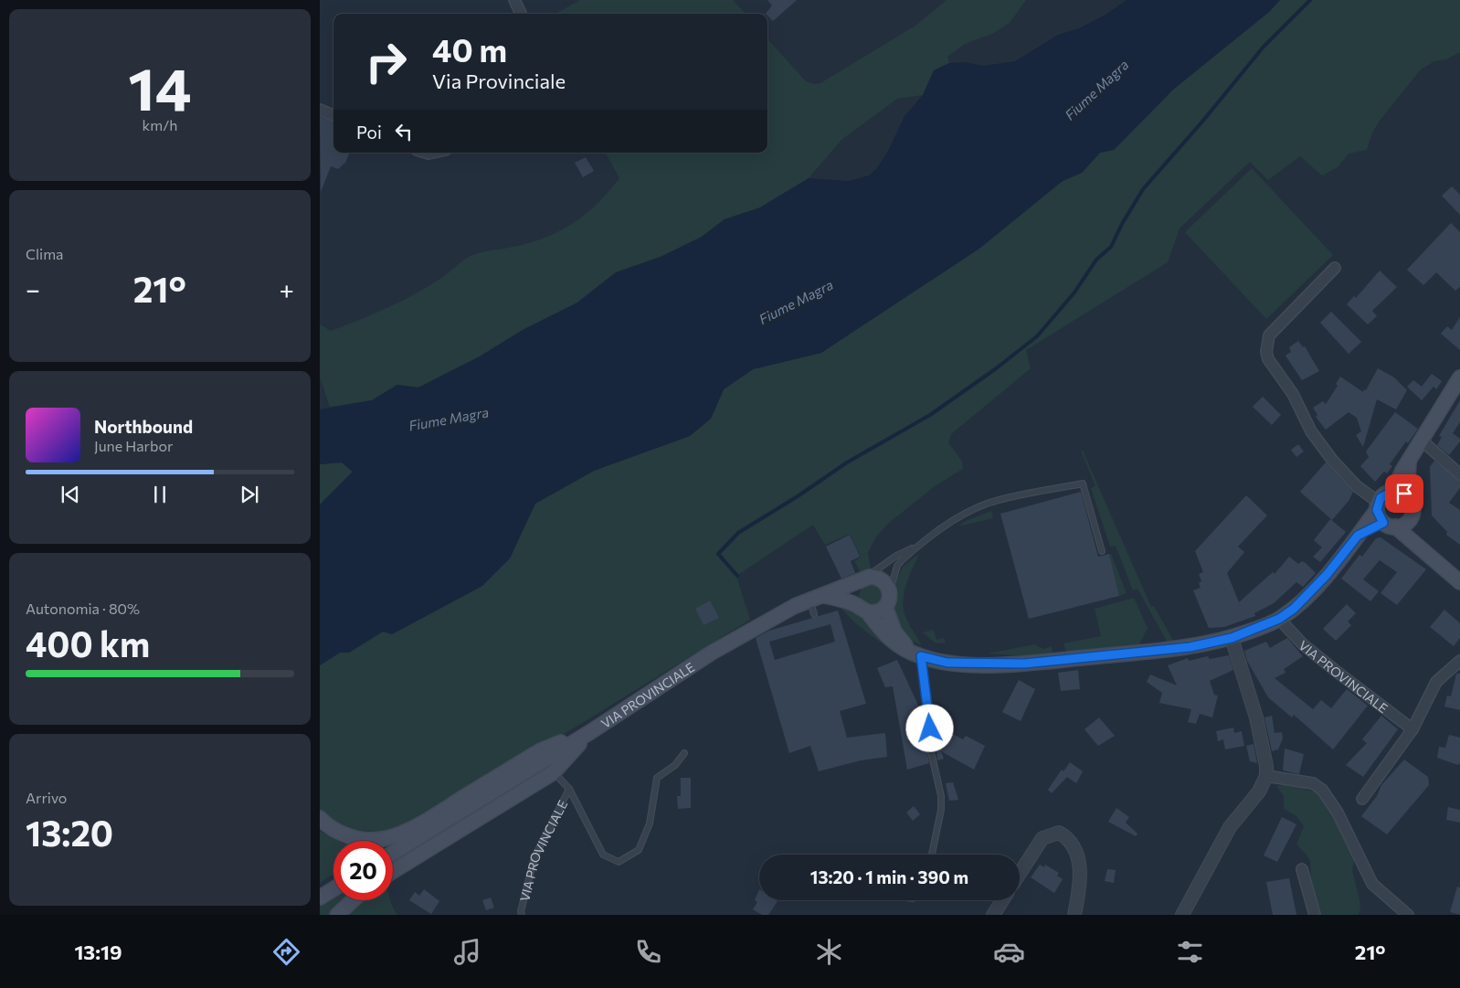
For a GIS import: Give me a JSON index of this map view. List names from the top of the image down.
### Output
{
  "streets": {
    "main road": ["VIA PROVINCIALE"]
  },
  "water": ["Fiume Magra"],
  "page": {
    "tile": [
      ["14", "km/h"],
      "Clima",
      ["Autonomia · 80%", "400 km"],
      ["Arrivo", "13:20"]
    ],
    "turn": ["40 m", "Via Provinciale"],
    "then": "Poi",
    "heat": ["−", "21°", "+"],
    "song": ["Northbound", "June Harbor"],
    "limit": "20",
    "trip": "13:20 · 1 min · 390 m",
    "tabs": ["13:19", "21°"]
  }
}
